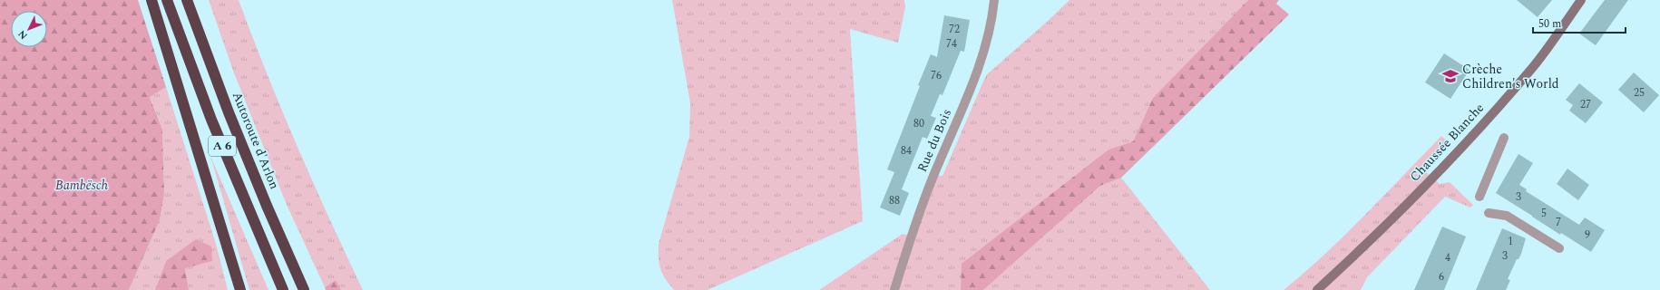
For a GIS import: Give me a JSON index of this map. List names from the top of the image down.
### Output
{
  "streets": {
    "highway": ["Autoroute d'Arlon", "A 6"],
    "main road": ["Chaussée Blanche"],
    "street": ["Rue du Bois"]
  },
  "parks": ["Bambësch"],
  "places": {
    "school or university": ["Crèche Children's World"]
  },
  "house_numbers": [
    "72",
    "74",
    "76",
    "25",
    "27",
    "80",
    "84",
    "3",
    "88",
    "5",
    "7",
    "9",
    "1",
    "3",
    "4",
    "6"
  ],
  "scale_bar": "50 m",
  "north": "bottom left"
}
